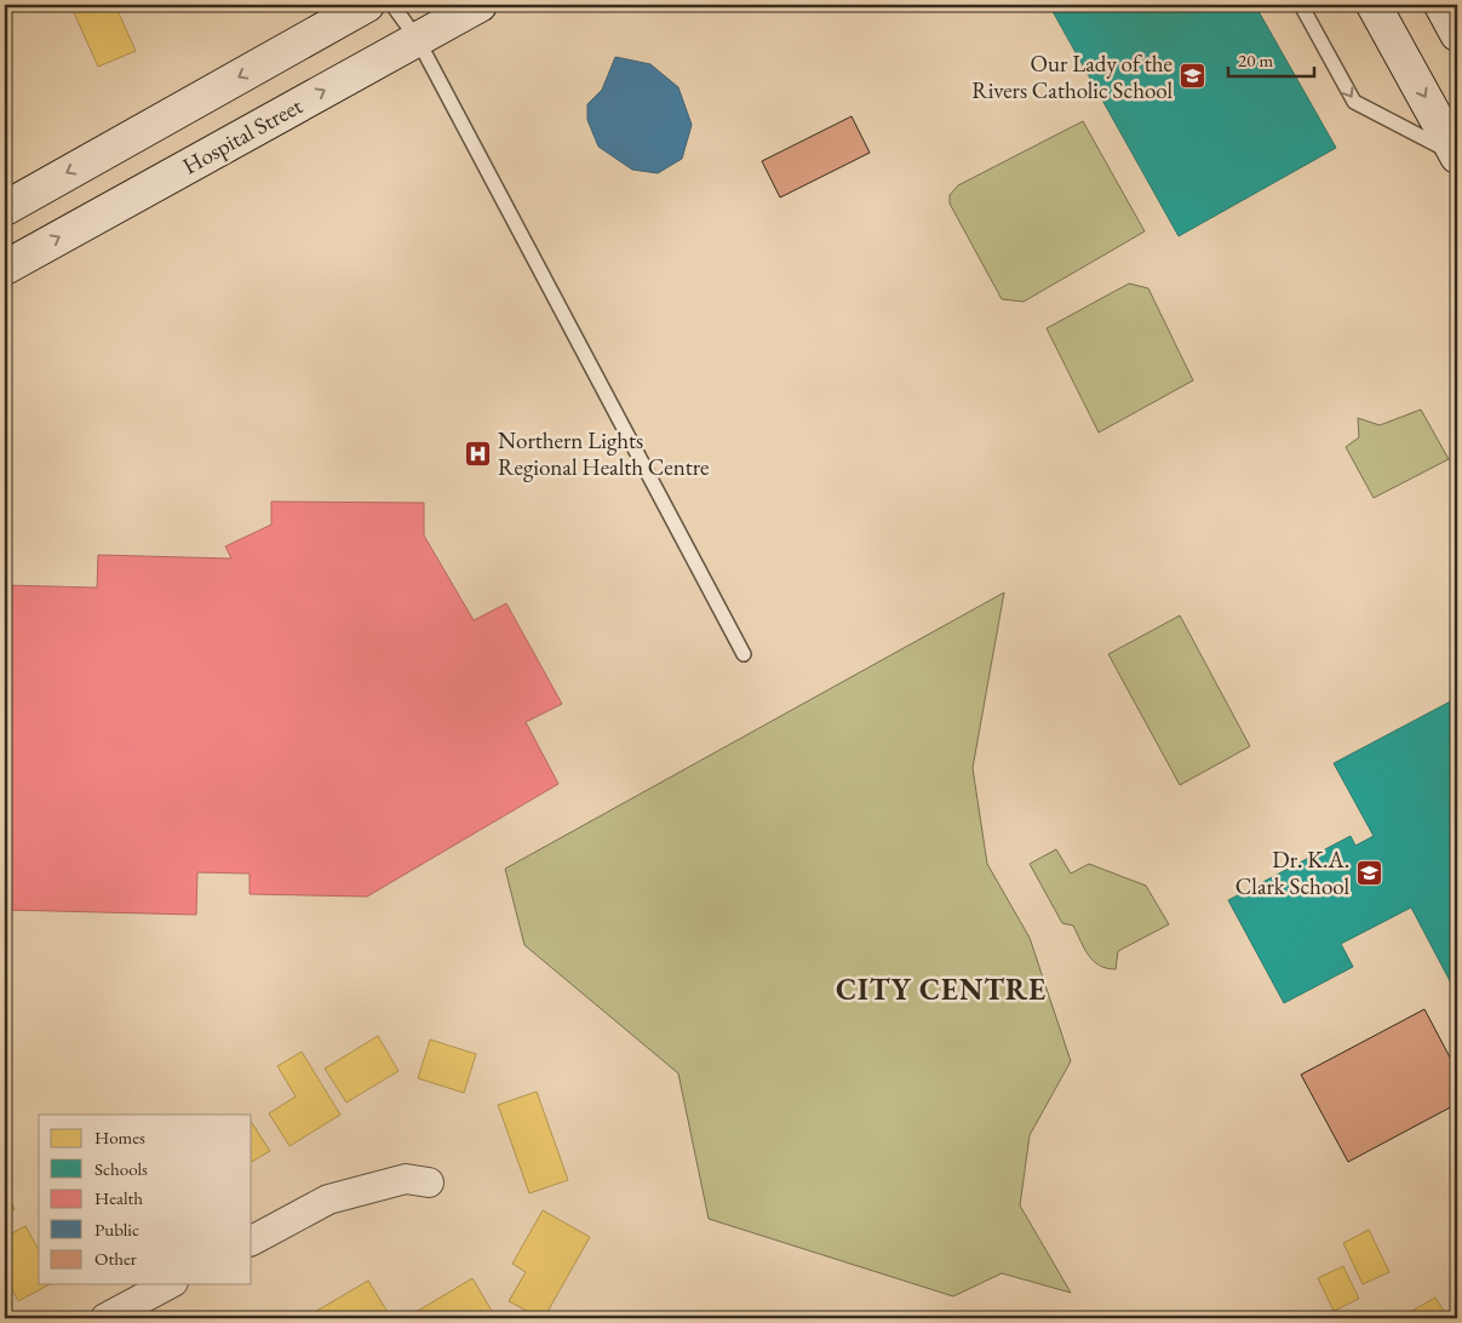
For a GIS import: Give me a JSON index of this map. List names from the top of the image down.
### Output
{
  "streets": {
    "main road": ["Hospital Street"]
  },
  "districts": ["CITY CENTRE"],
  "places": {
    "school or university": ["Our Lady of the Rivers Catholic School", "Dr. K.A. Clark School"],
    "hospital": ["Northern Lights Regional Health Centre"]
  },
  "legend": [
    "Homes",
    "Schools",
    "Health",
    "Public",
    "Other"
  ],
  "scale_bar": "20 m"
}
